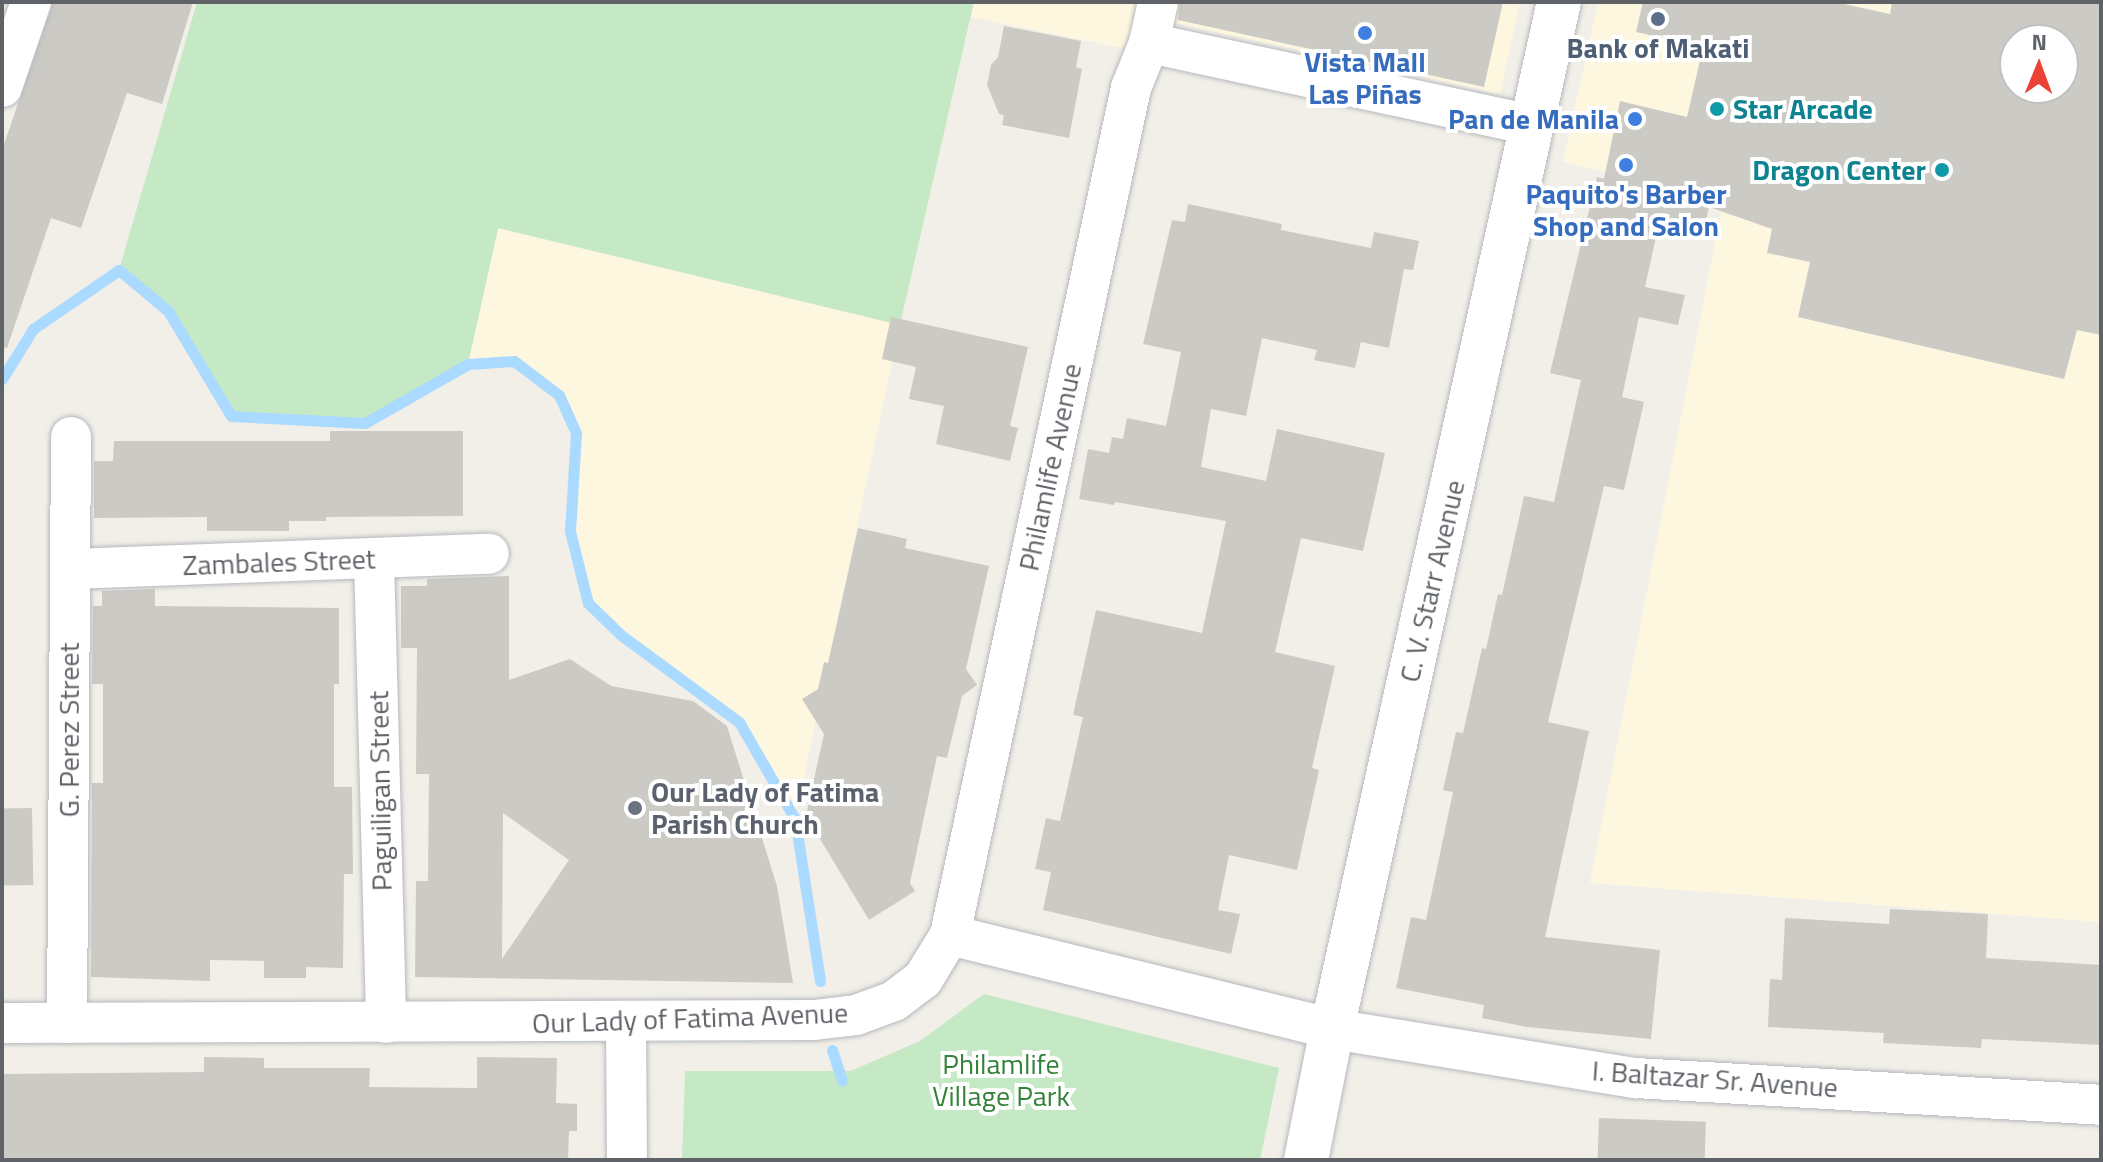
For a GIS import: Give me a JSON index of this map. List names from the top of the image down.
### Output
{
  "streets": {
    "main road": ["C. V. Starr Avenue"],
    "street": [
      "Philamlife Avenue",
      "Zambales Street",
      "G. Perez Street",
      "Paguiligan Street",
      "Our Lady of Fatima Avenue",
      "I. Baltazar Sr. Avenue"
    ]
  },
  "crossings": [
    ["Philamlife Avenue", "Our Lady of Fatima Avenue"],
    ["Zambales Street", "G. Perez Street"],
    ["Zambales Street", "Paguiligan Street"],
    ["C. V. Starr Avenue", "I. Baltazar Sr. Avenue"],
    ["G. Perez Street", "Our Lady of Fatima Avenue"],
    ["Paguiligan Street", "Our Lady of Fatima Avenue"]
  ],
  "parks": ["Philamlife Village Park"],
  "places": [
    "Bank of Makati",
    "Vista Mall Las Piñas",
    "Star Arcade",
    "Pan de Manila",
    "Paquito's Barber Shop and Salon",
    "Dragon Center",
    "Our Lady of Fatima Parish Church"
  ],
  "north": "top"
}
